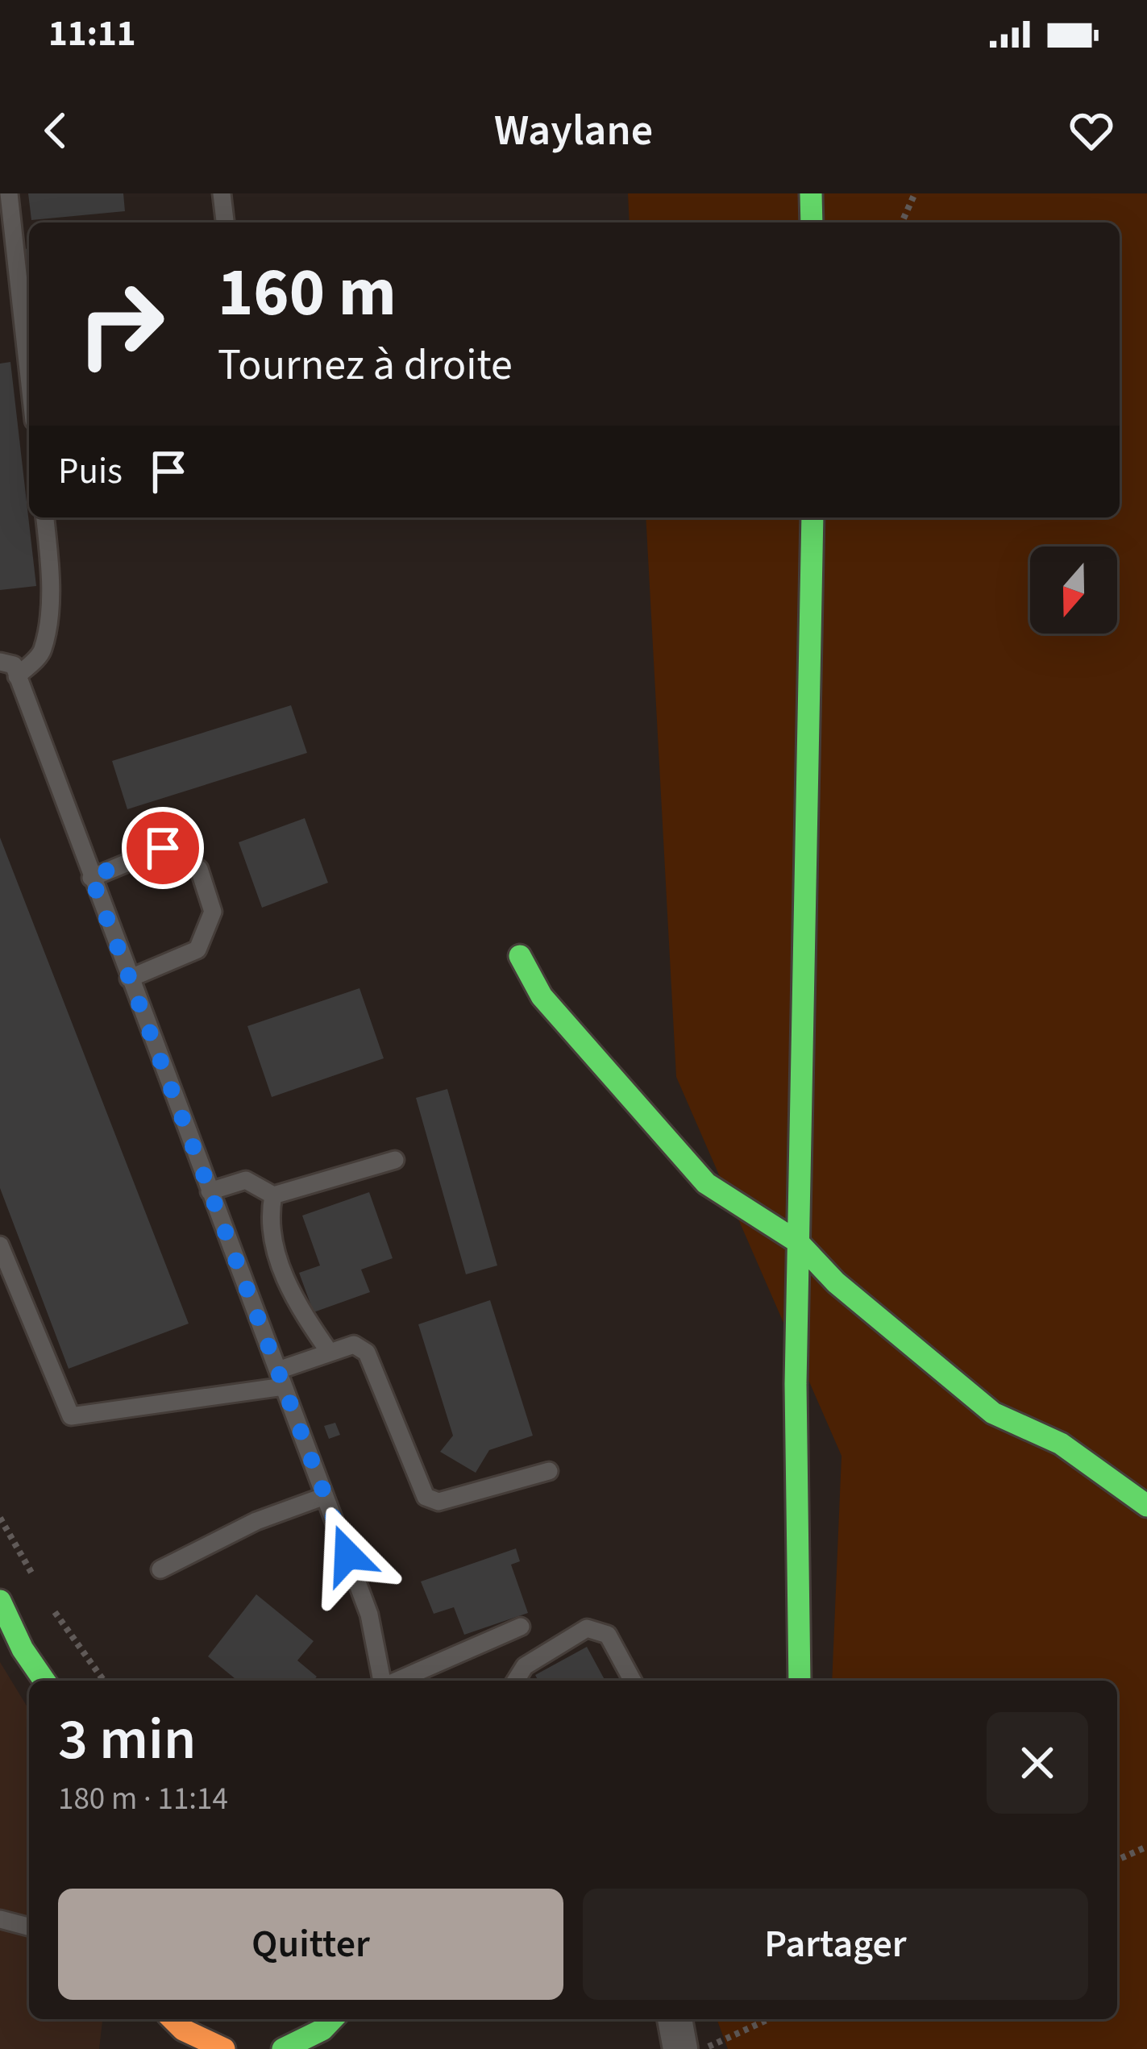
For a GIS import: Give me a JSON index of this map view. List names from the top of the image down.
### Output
{
  "north": "bottom",
  "page": {
    "status": "11:11",
    "header": "Waylane",
    "turn": ["160 m", "Tournez à droite"],
    "then": "Puis",
    "heading": ["3 min", "180 m · 11:14"],
    "buttons": ["Quitter", "Partager"]
  }
}
